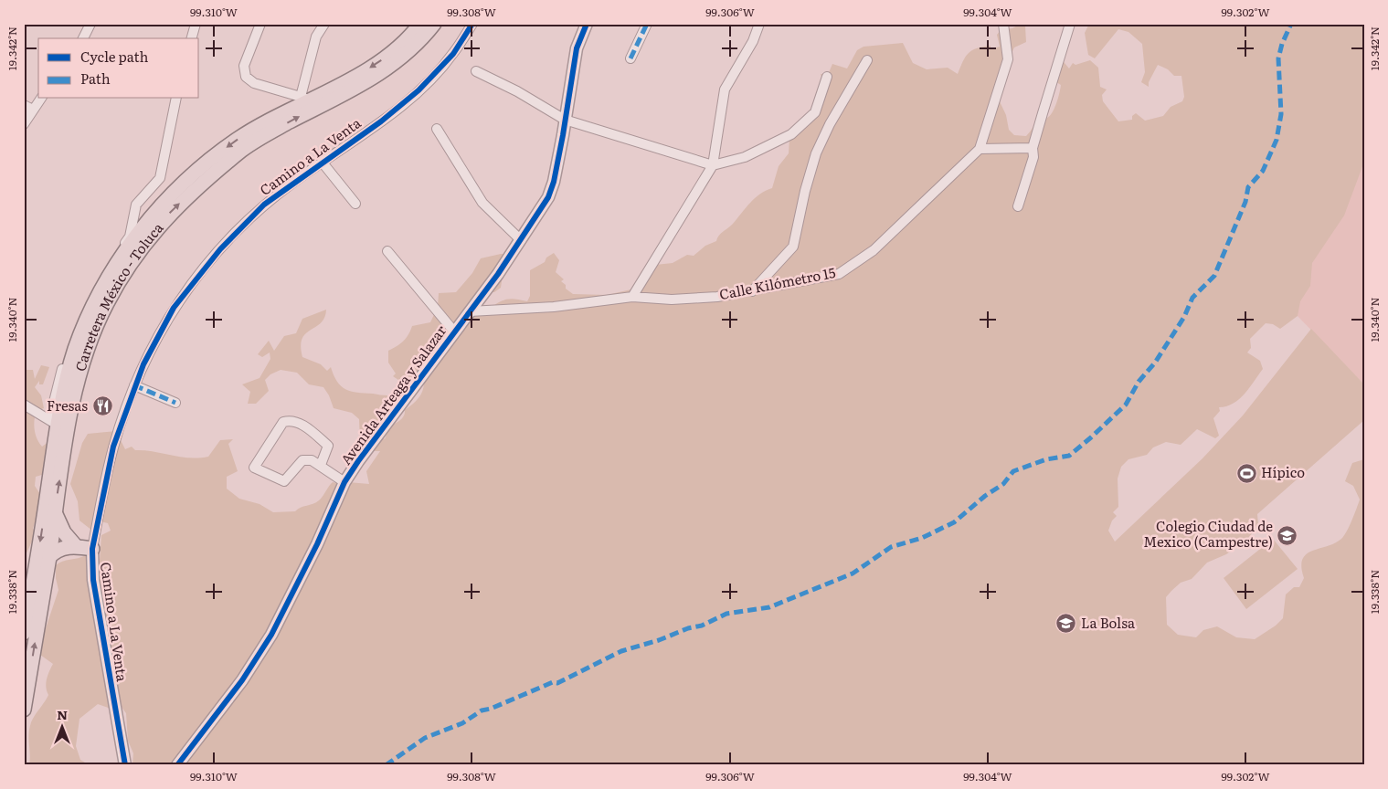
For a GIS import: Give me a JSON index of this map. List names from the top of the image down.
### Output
{
  "streets": {
    "main road": ["Carretera México - Toluca"],
    "street": ["Camino a La Venta", "Calle Kilómetro 15", "Avenida Arteaga y Salazar"]
  },
  "crossings": [
    ["Calle Kilómetro 15", "Avenida Arteaga y Salazar"]
  ],
  "places": {
    "restaurant": ["Fresas"],
    "sports": ["Hípico"],
    "school or university": ["Colegio Ciudad de Mexico (Campestre)", "La Bolsa"]
  },
  "legend": ["Cycle path", "Path"],
  "north": "top",
  "coordinates": [
    "99.310°W",
    "99.308°W",
    "99.306°W",
    "99.304°W",
    "99.302°W",
    "19.342°N",
    "19.340°N",
    "19.338°N"
  ]
}
